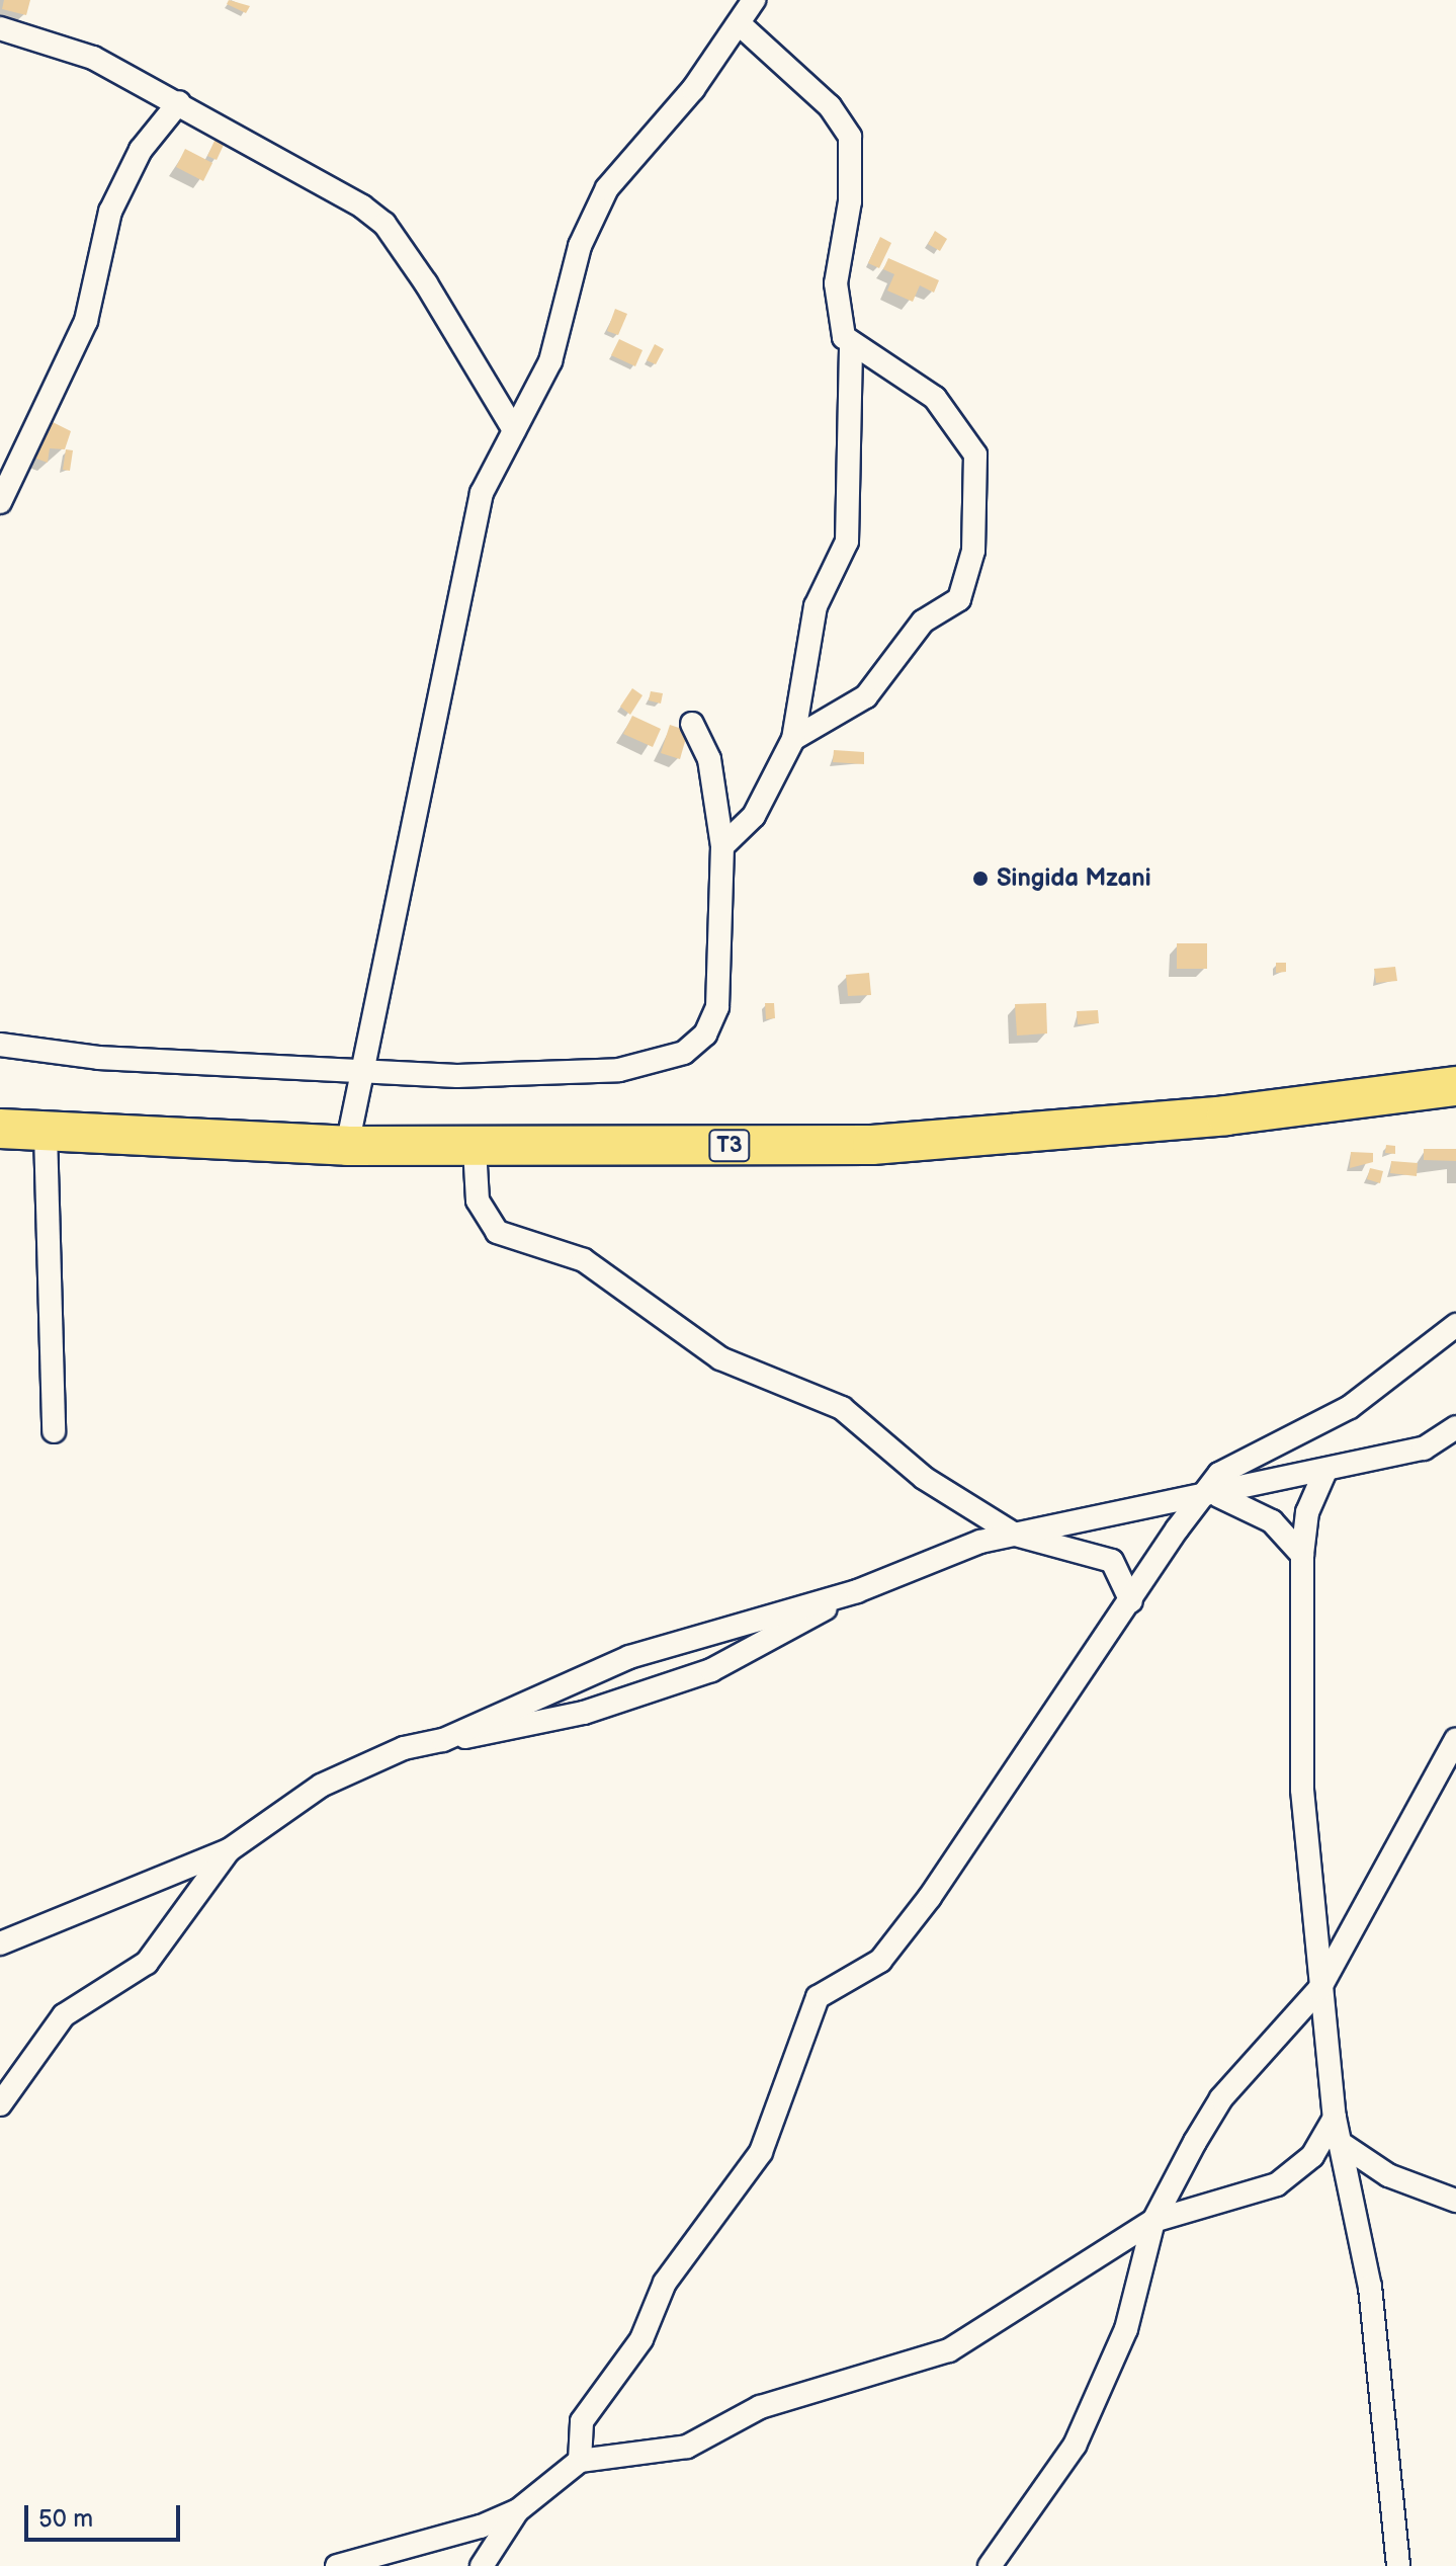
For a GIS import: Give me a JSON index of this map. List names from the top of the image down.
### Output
{
  "streets": {
    "highway": ["T3"]
  },
  "places": ["Singida Mzani"],
  "scale_bar": "50 m"
}
